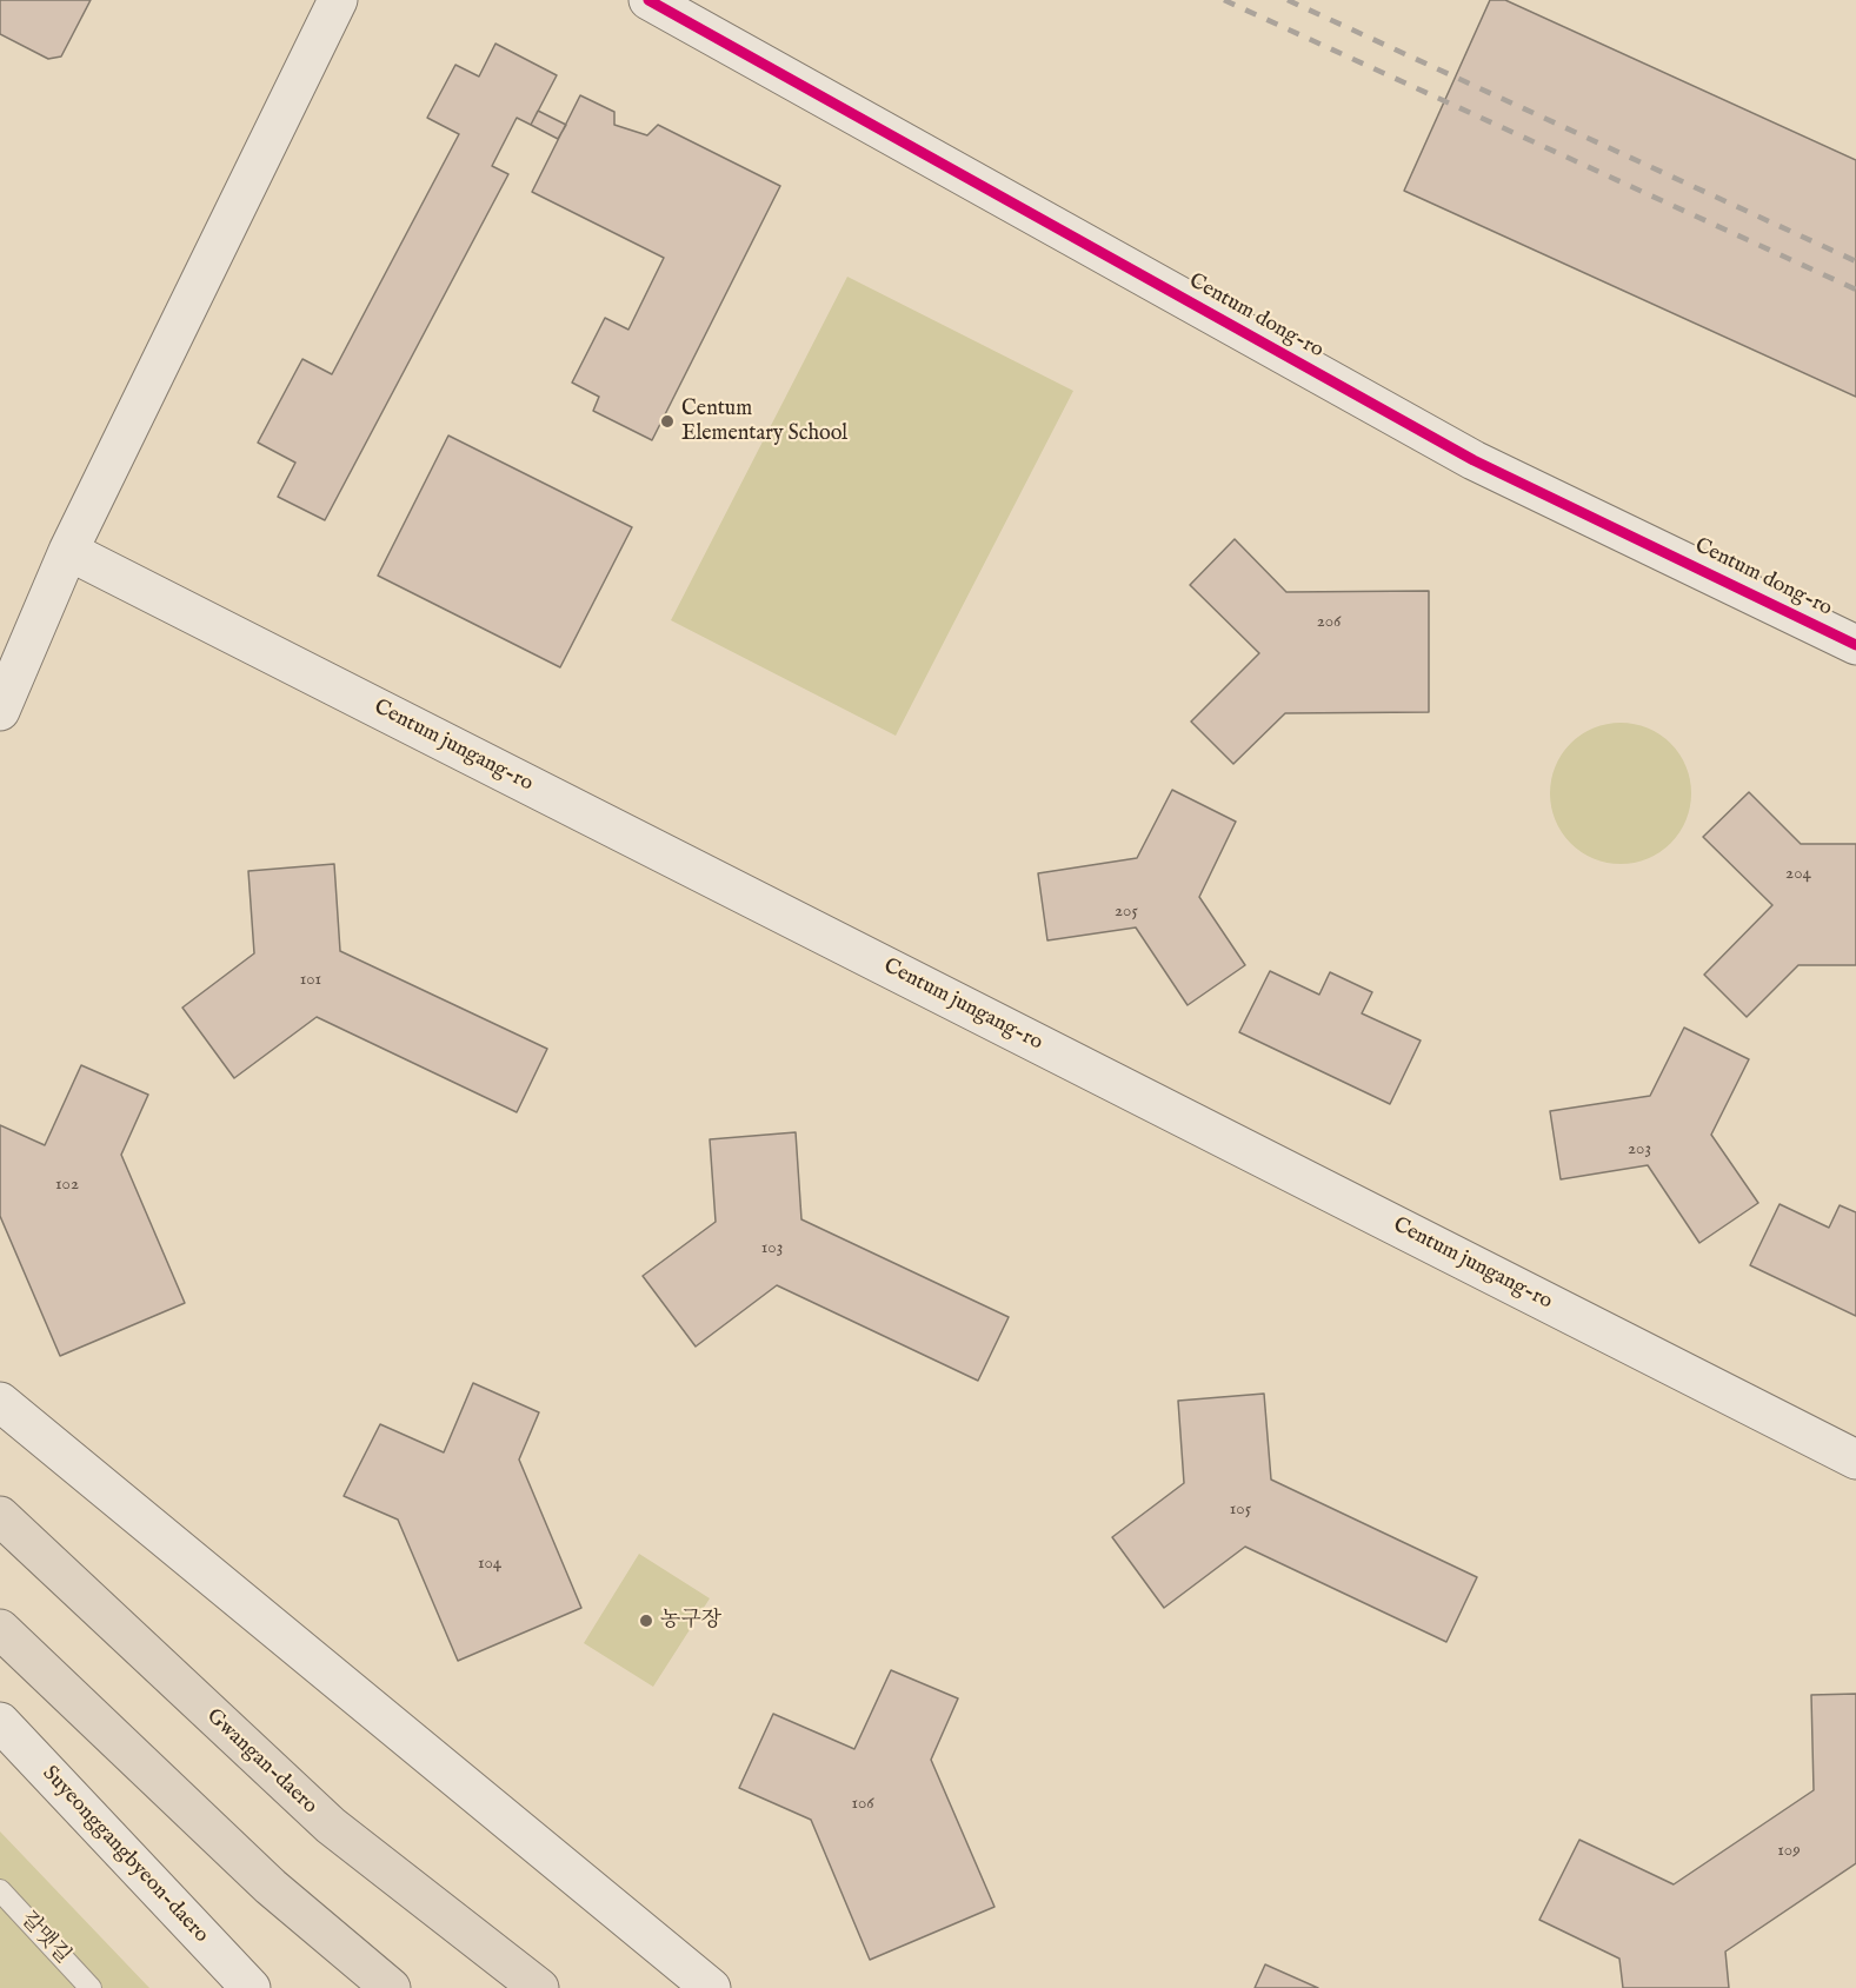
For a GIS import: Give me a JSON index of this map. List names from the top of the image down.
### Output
{
  "streets": {
    "highway": ["Gwangan-daero"],
    "main road": ["Centum dong-ro", "Centum jungang-ro", "Suyeonggangbyeon-daero"],
    "lane": ["갈맷길"]
  },
  "places": ["Centum Elementary School", "농구장"],
  "house_numbers": [
    "206",
    "204",
    "205",
    "101",
    "203",
    "102",
    "103",
    "105",
    "104",
    "106",
    "109"
  ]
}
